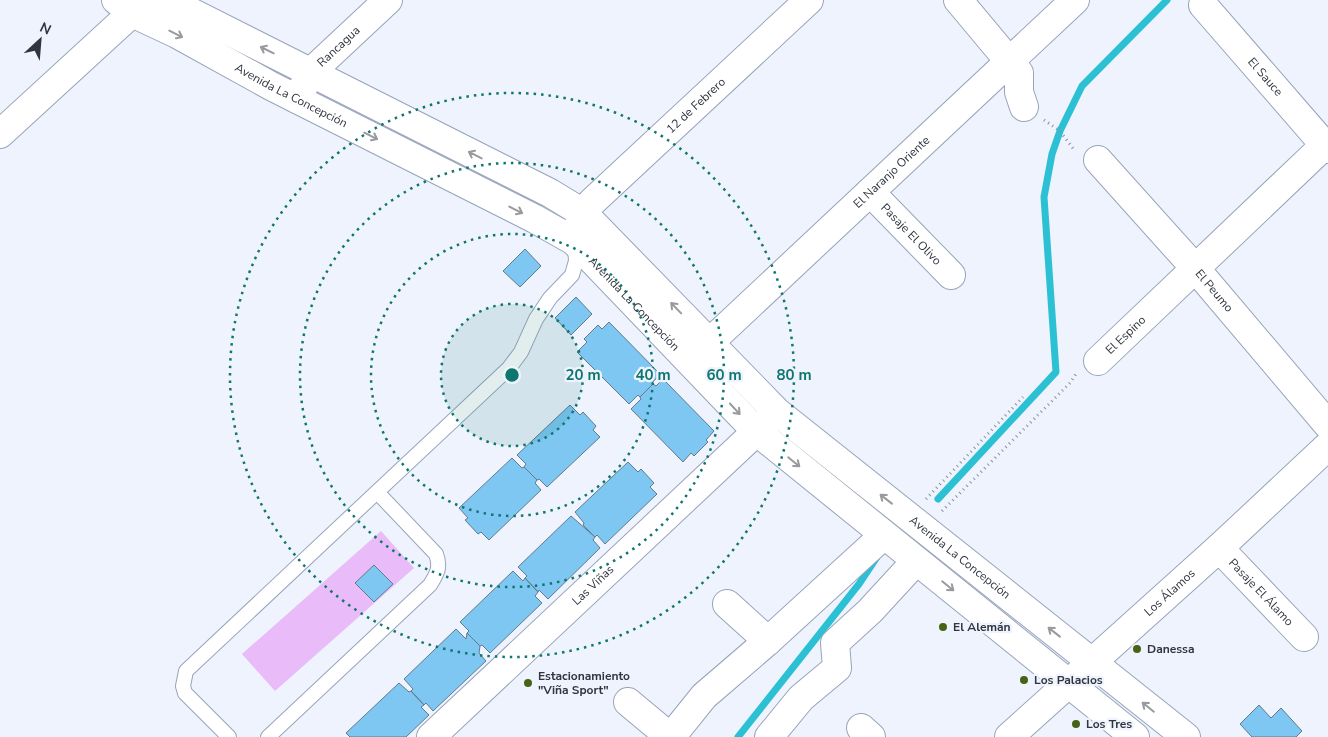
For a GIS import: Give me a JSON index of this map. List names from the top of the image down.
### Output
{
  "streets": {
    "street": [
      "Rancagua",
      "El Sauce",
      "Avenida La Concepción",
      "12 de Febrero",
      "El Naranjo Oriente",
      "Pasaje El Olivo",
      "El Peumo",
      "El Espino",
      "Las Viñas",
      "Los Álamos",
      "Pasaje El Álamo"
    ]
  },
  "crossings": [
    ["Rancagua", "Avenida La Concepción"],
    ["El Sauce", "El Espino"],
    ["Avenida La Concepción", "12 de Febrero"],
    ["Avenida La Concepción", "El Naranjo Oriente"],
    ["Avenida La Concepción", "El Espino"],
    ["Avenida La Concepción", "Las Viñas"],
    ["Avenida La Concepción", "Los Álamos"],
    ["El Naranjo Oriente", "Pasaje El Olivo"],
    ["El Peumo", "El Espino"],
    ["Los Álamos", "Pasaje El Álamo"]
  ],
  "places": [
    "El Alemán",
    "Danessa",
    "Los Palacios",
    "Estacionamiento \"Viña Sport\"",
    "Los Tres"
  ],
  "north": "top right",
  "rings": [
    "20 m",
    "40 m",
    "60 m",
    "80 m"
  ]
}
